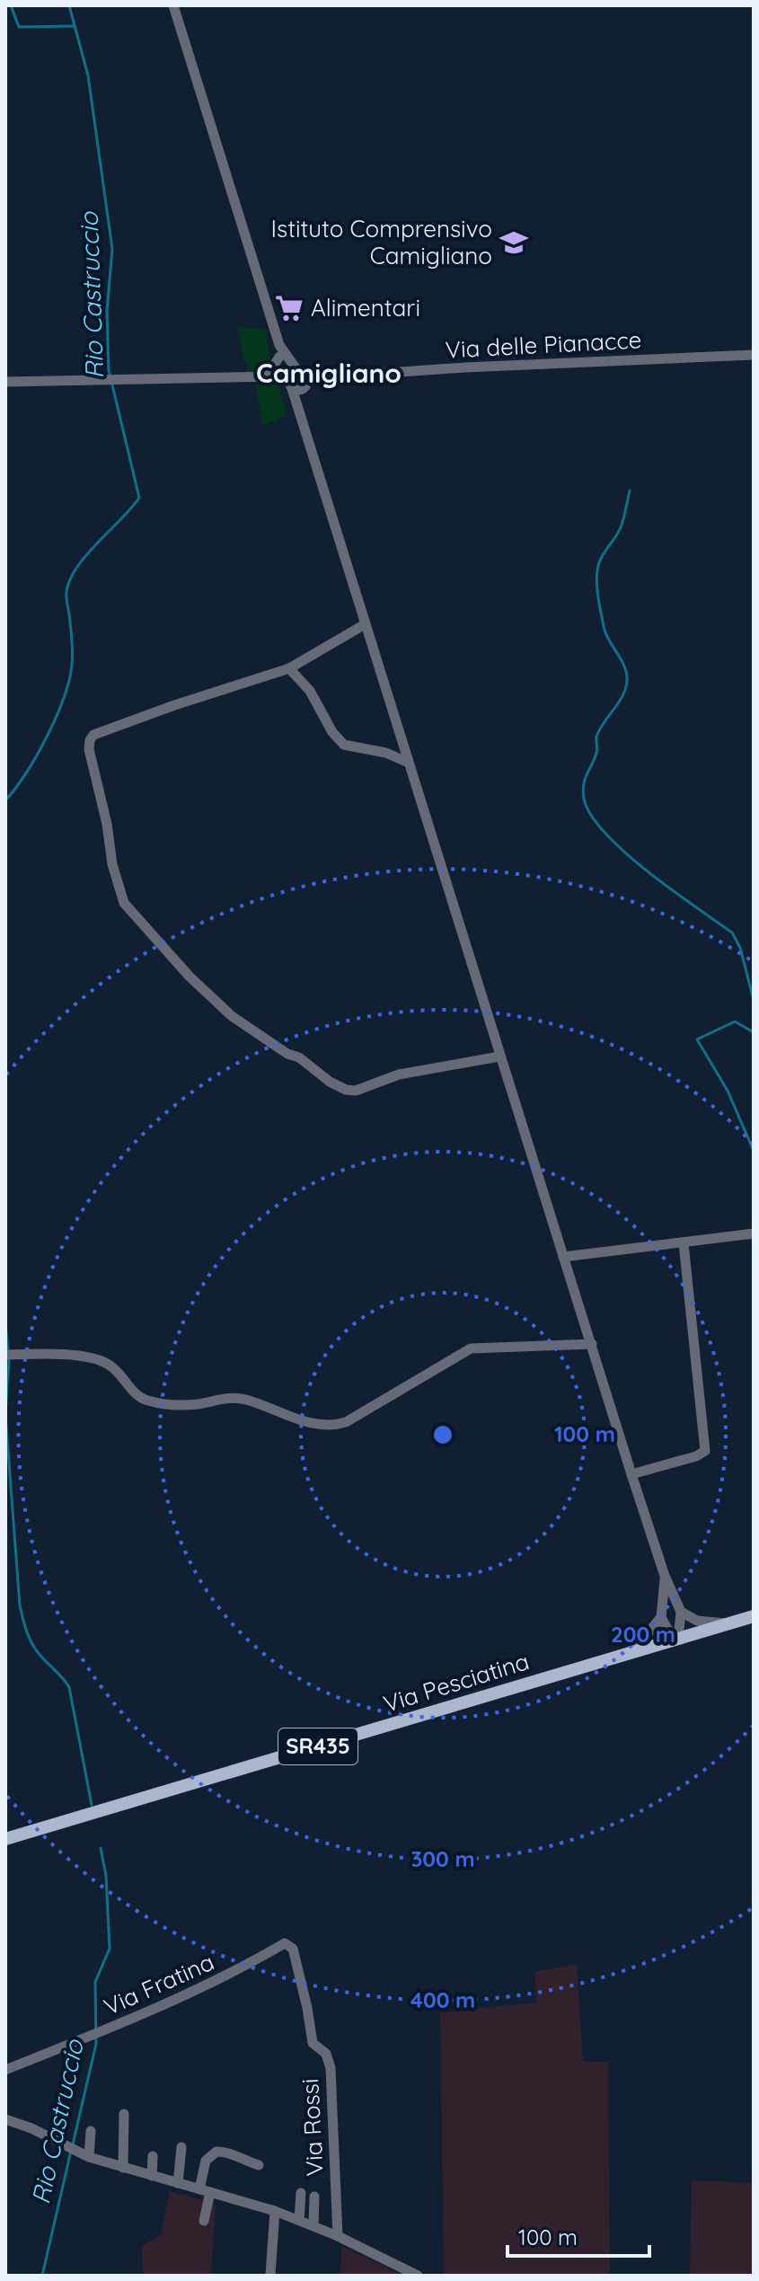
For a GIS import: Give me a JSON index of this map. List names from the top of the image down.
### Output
{
  "streets": {
    "main road": ["Via Pesciatina", "SR435"],
    "street": ["Via delle Pianacce", "Via Fratina", "Via Rossi"]
  },
  "crossings": [
    ["Via Fratina", "Via Rossi"]
  ],
  "districts": ["Camigliano"],
  "water": ["Rio Castruccio"],
  "places": {
    "school or university": ["Istituto Comprensivo Camigliano"],
    "supermarket": ["Alimentari"]
  },
  "scale_bar": "100 m",
  "rings": [
    "100 m",
    "200 m",
    "300 m",
    "400 m"
  ]
}
